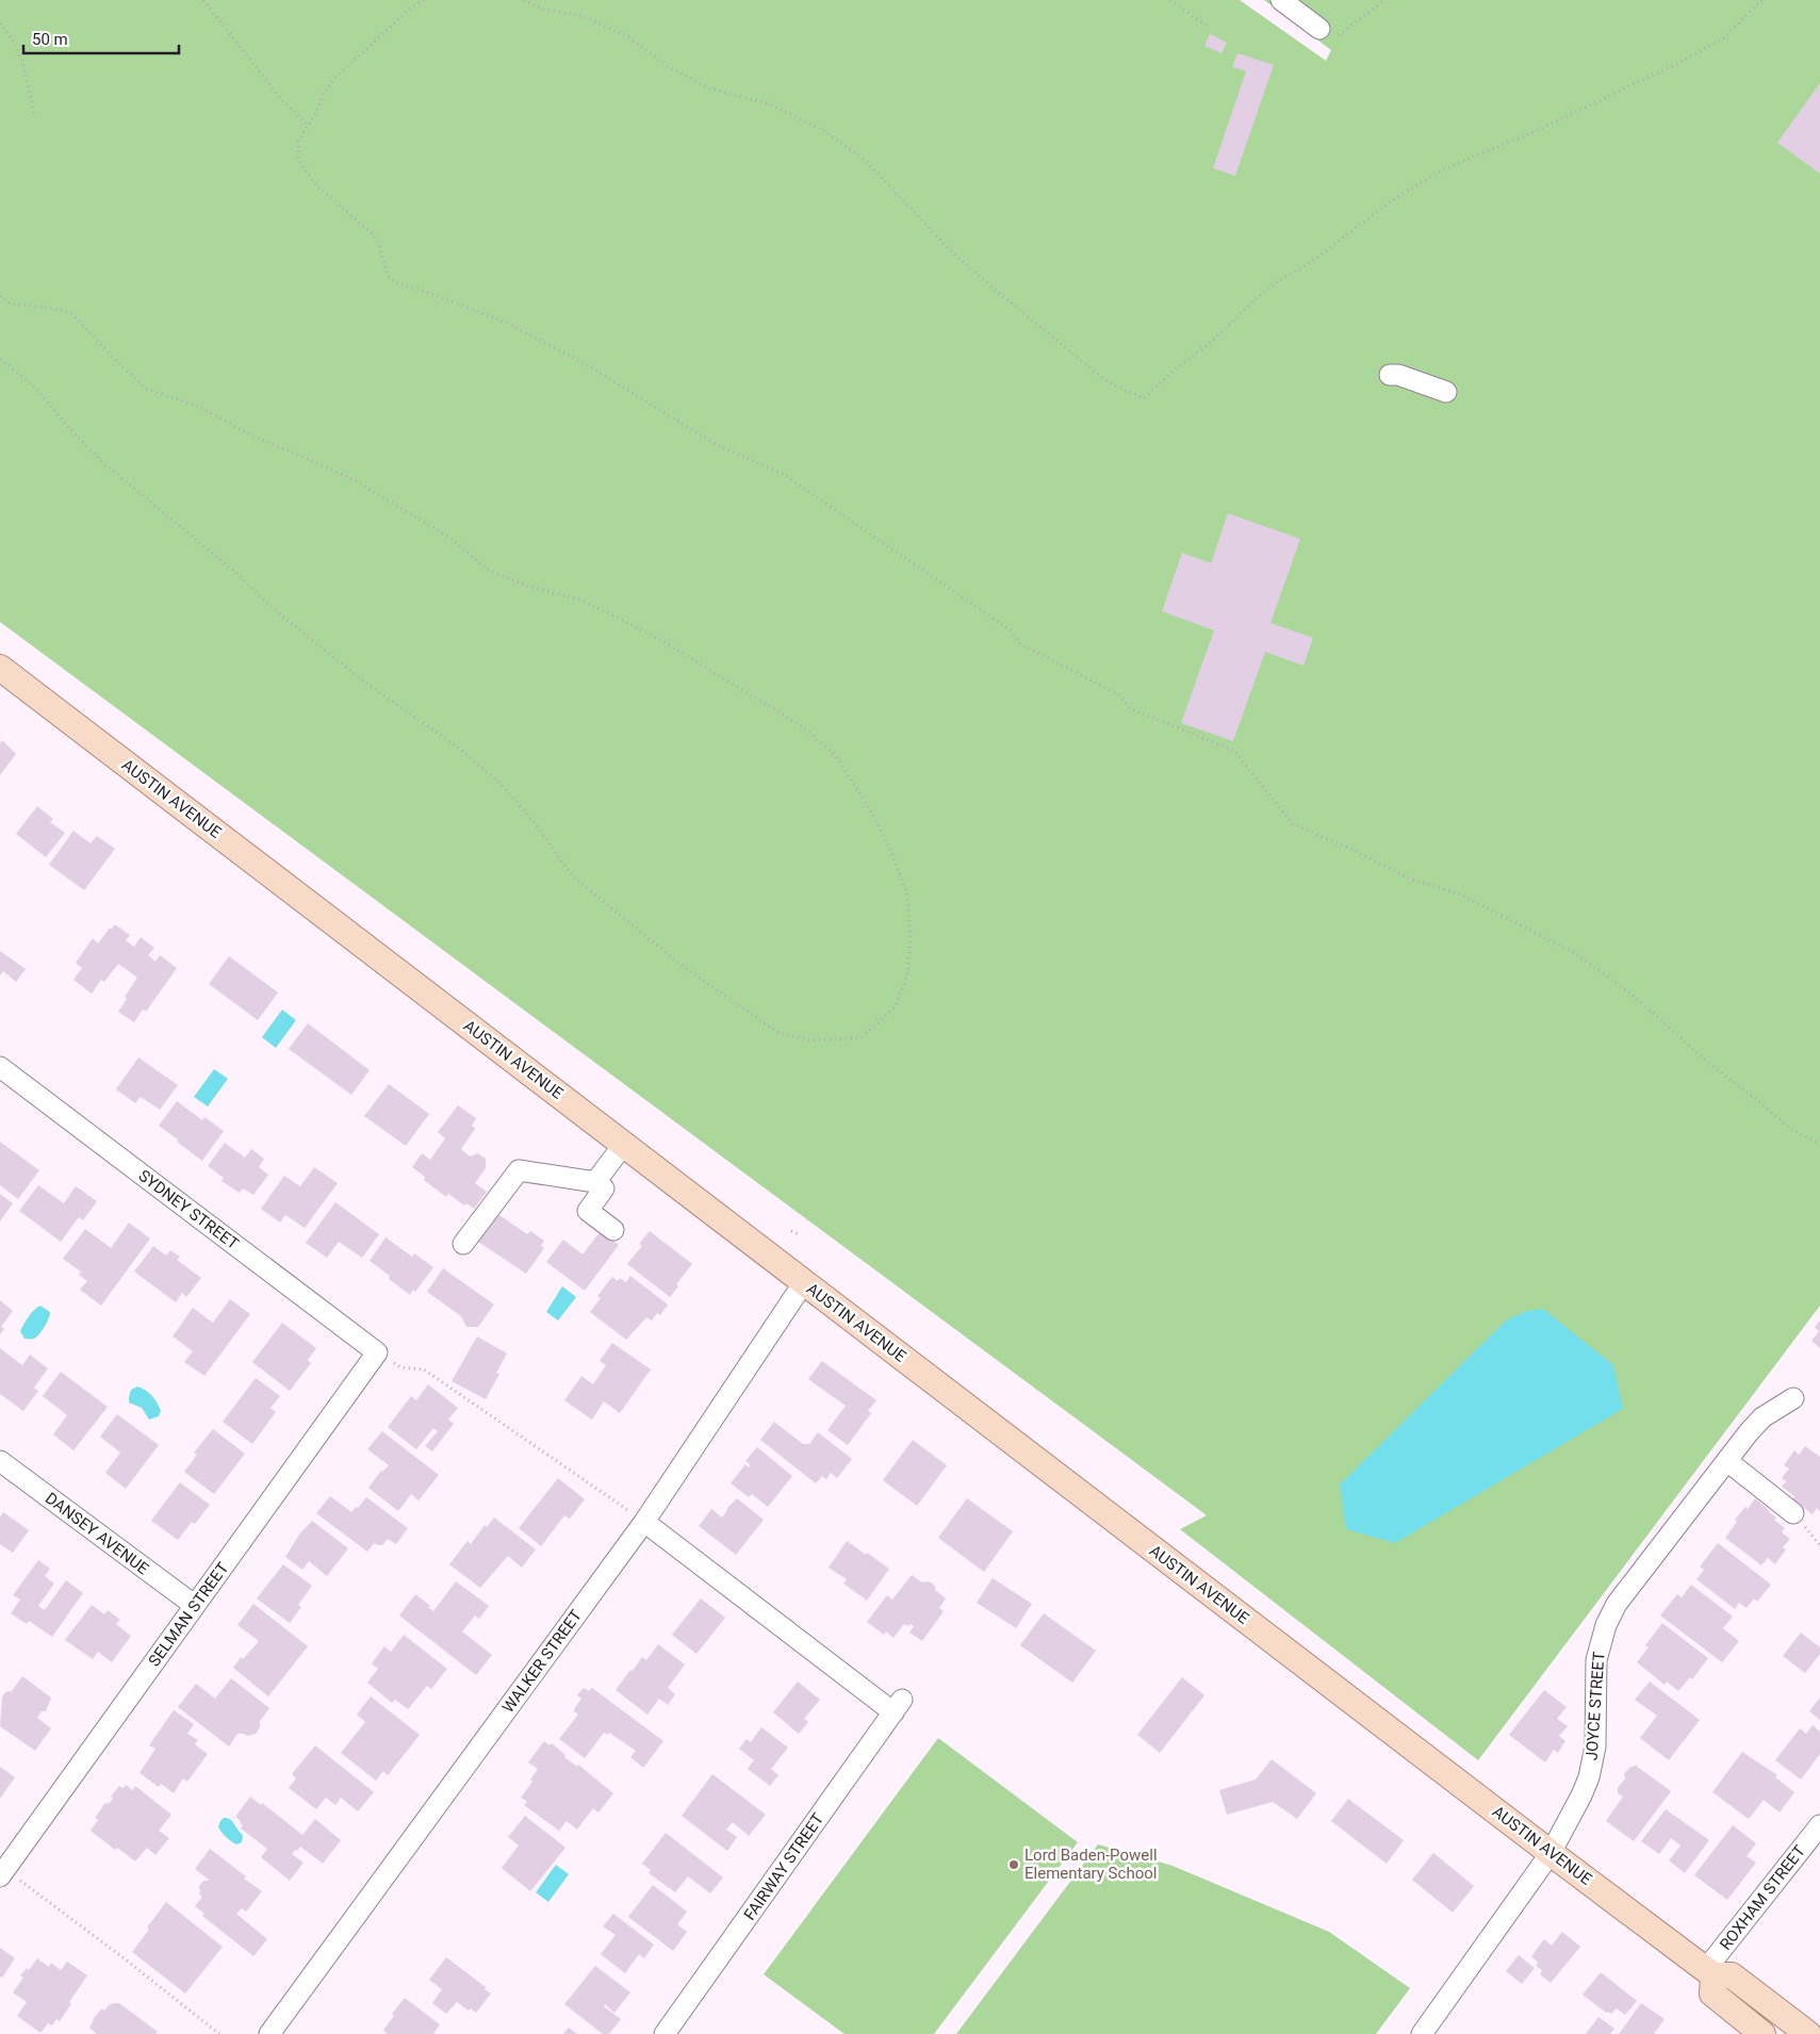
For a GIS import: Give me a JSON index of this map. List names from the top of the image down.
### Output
{
  "streets": {
    "main road": ["AUSTIN AVENUE"],
    "street": [
      "SYDNEY STREET",
      "DANSEY AVENUE",
      "SELMAN STREET",
      "WALKER STREET",
      "JOYCE STREET",
      "FAIRWAY STREET",
      "ROXHAM STREET"
    ]
  },
  "crossings": [
    ["AUSTIN AVENUE", "WALKER STREET"],
    ["AUSTIN AVENUE", "JOYCE STREET"],
    ["AUSTIN AVENUE", "ROXHAM STREET"],
    ["SYDNEY STREET", "SELMAN STREET"],
    ["DANSEY AVENUE", "SELMAN STREET"],
    ["WALKER STREET", "FAIRWAY STREET"]
  ],
  "places": ["Lord Baden-Powell Elementary School"],
  "scale_bar": "50 m"
}
